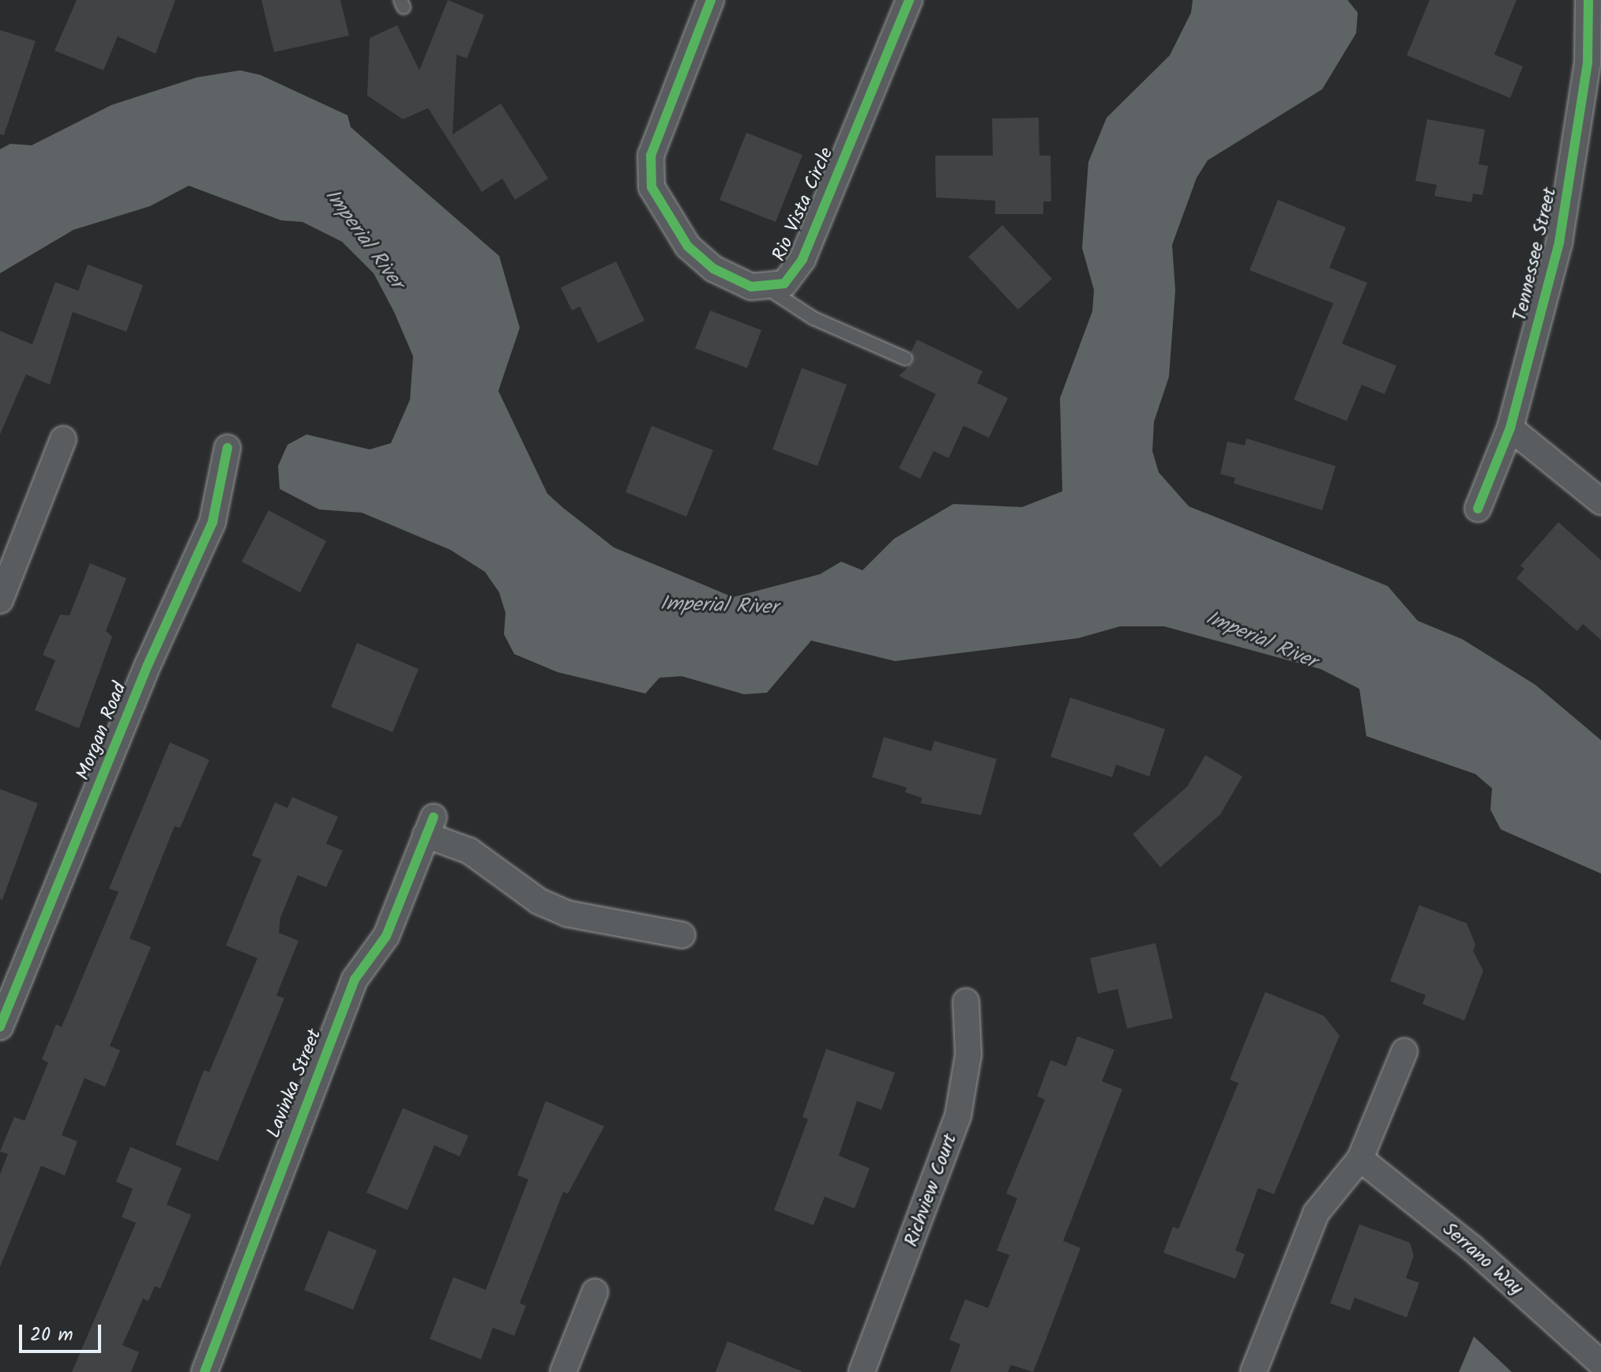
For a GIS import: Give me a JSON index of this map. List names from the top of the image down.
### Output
{
  "streets": {
    "street": [
      "Rio Vista Circle",
      "Tennessee Street",
      "Morgan Road",
      "Lavinka Street",
      "Richview Court",
      "Serrano Way"
    ]
  },
  "water": ["Imperial River"],
  "scale_bar": "20 m"
}
